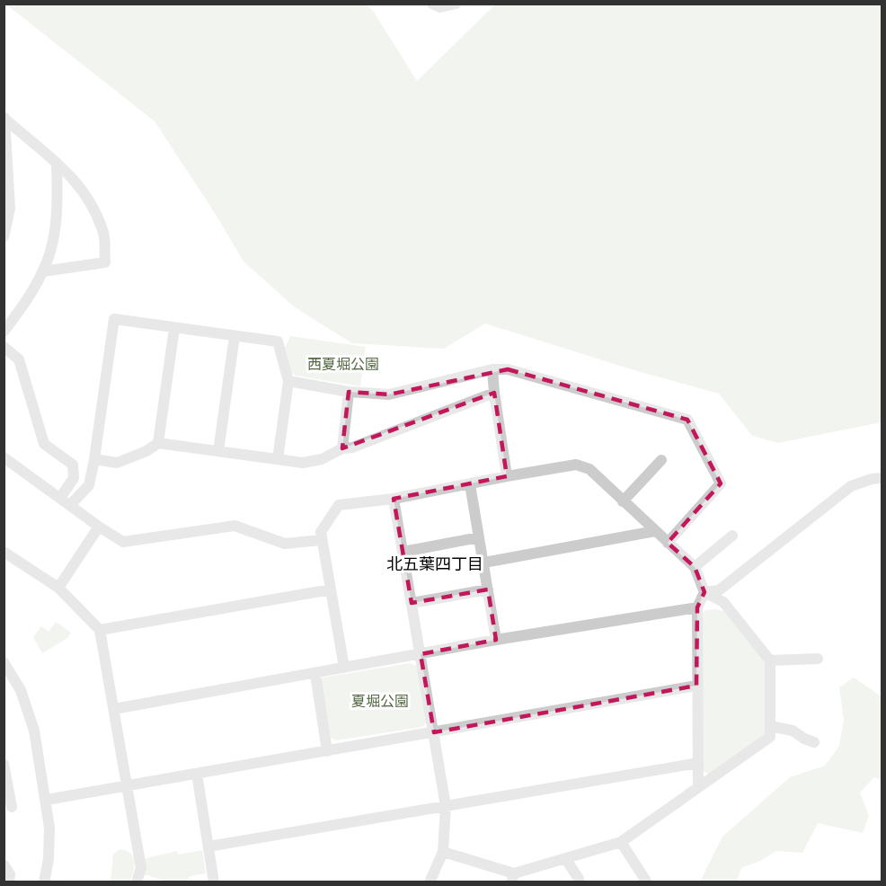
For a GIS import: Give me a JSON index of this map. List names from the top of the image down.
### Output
{
  "districts": ["北五葉四丁目"],
  "parks": ["西夏堀公園", "夏堀公園"]
}
